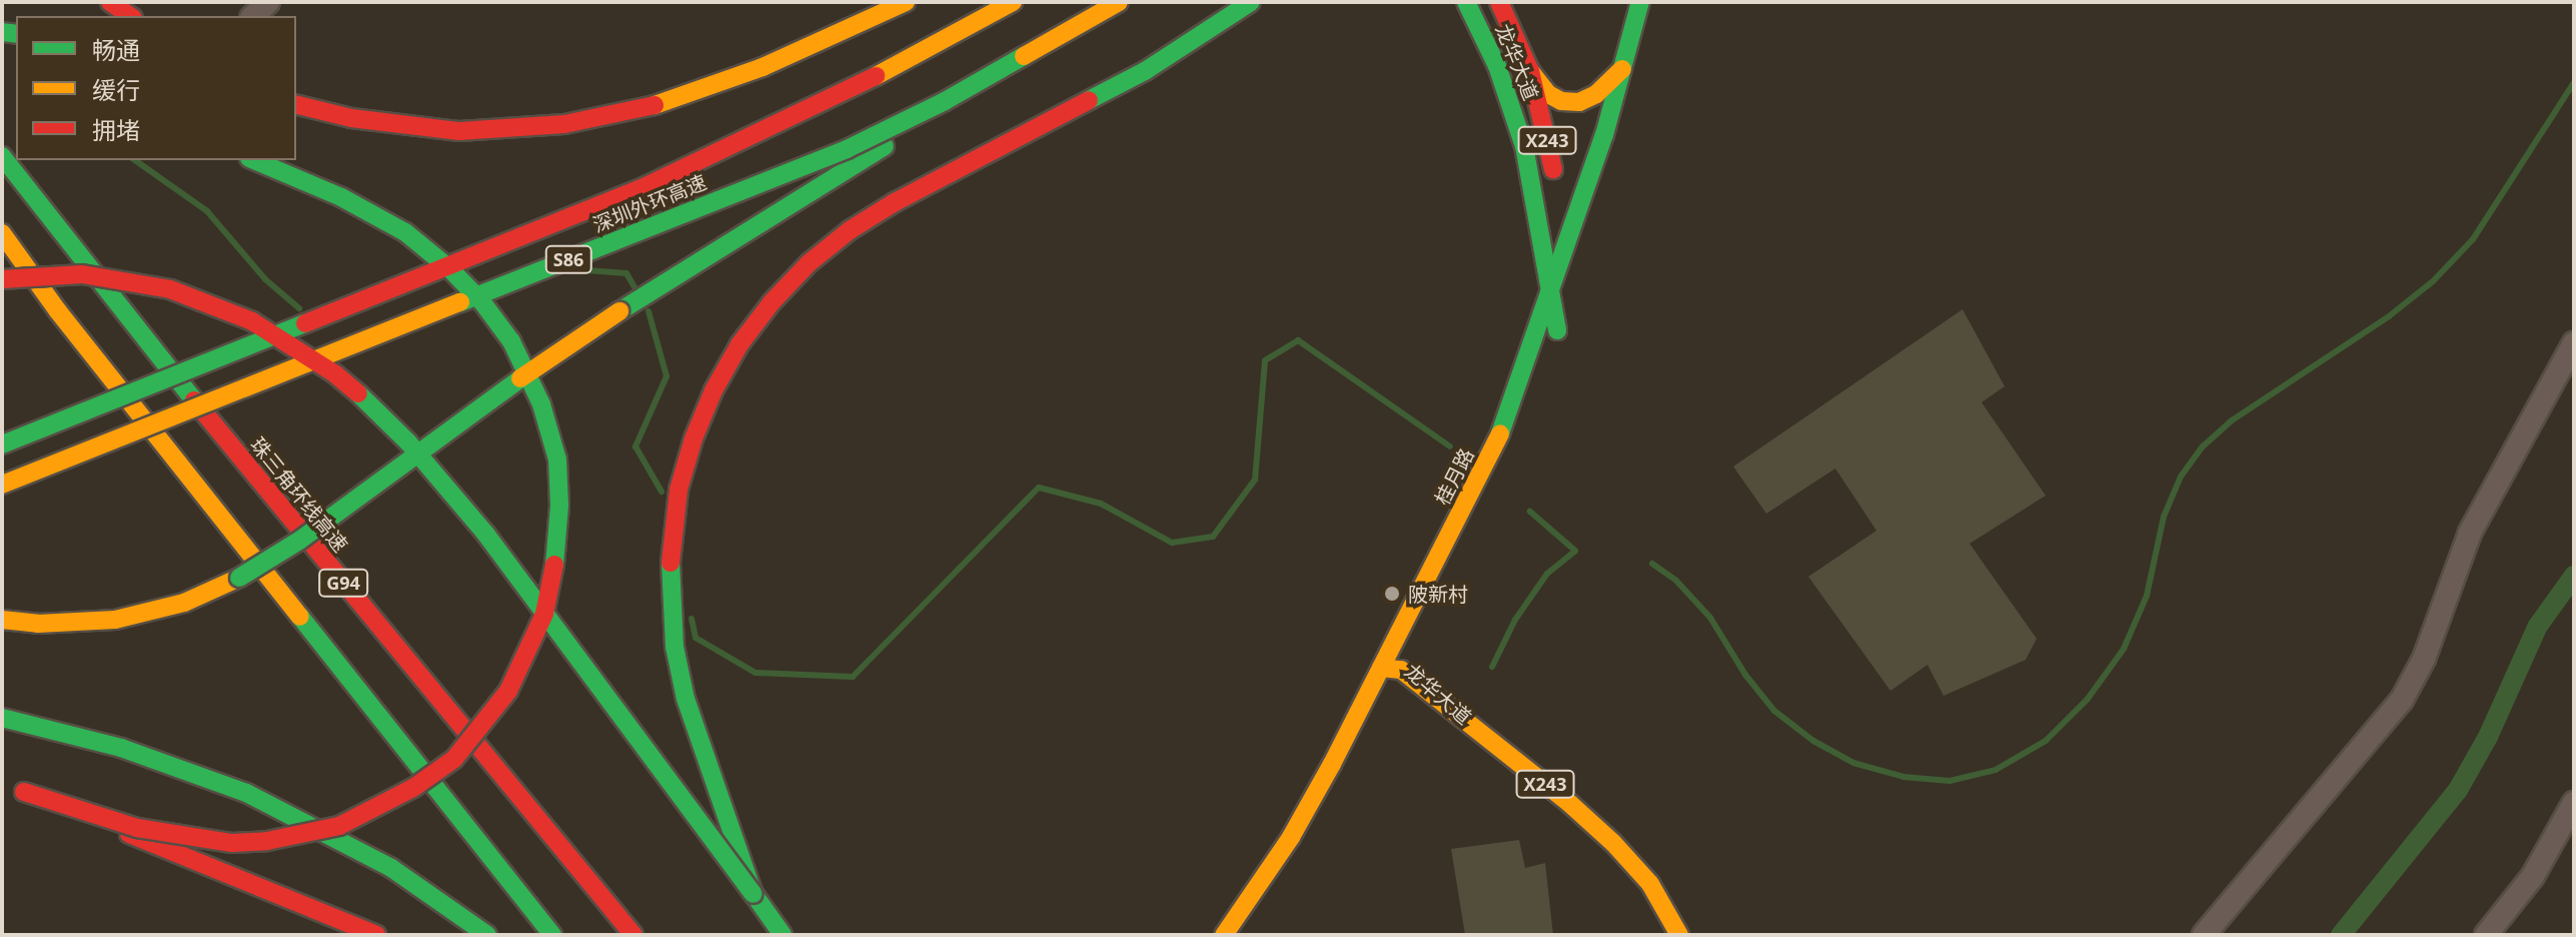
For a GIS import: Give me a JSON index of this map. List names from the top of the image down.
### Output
{
  "streets": {
    "main road": [
      "龙华大道",
      "X243",
      "深圳外环高速",
      "S86",
      "桂月路",
      "珠三角环线高速",
      "G94"
    ]
  },
  "crossings": [
    ["龙华大道", "桂月路"]
  ],
  "places": ["陂新村"],
  "legend": ["畅通", "缓行", "拥堵"]
}
